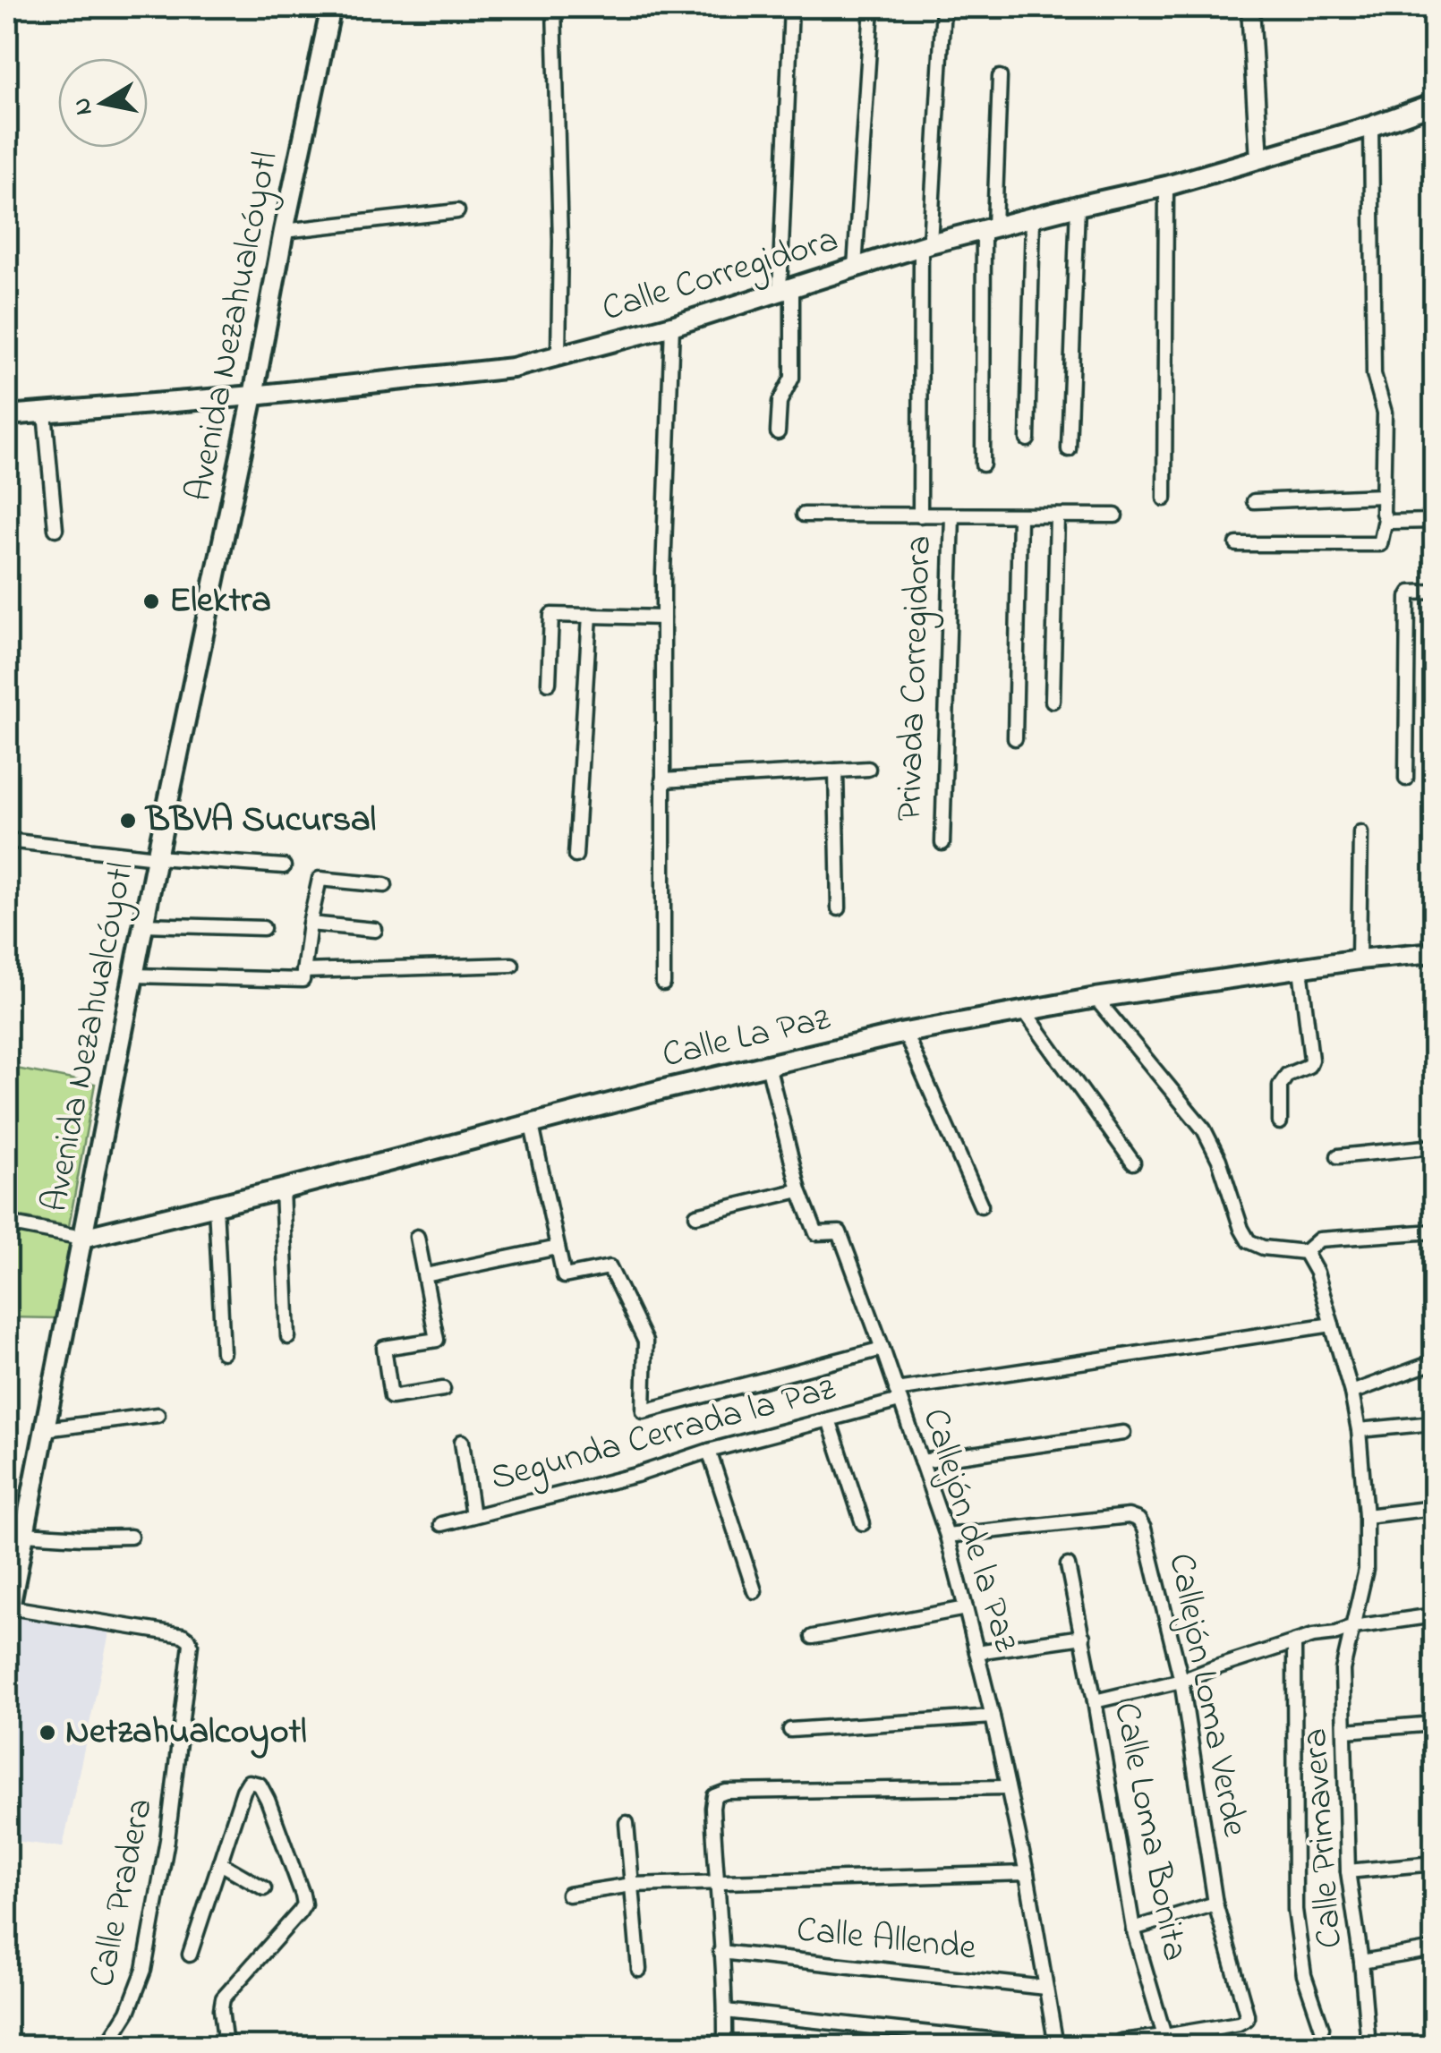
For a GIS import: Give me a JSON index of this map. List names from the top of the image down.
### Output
{
  "streets": {
    "main road": ["Calle Corregidora", "Avenida Nezahualcóyotl", "Calle La Paz"],
    "street": [
      "Privada Corregidora",
      "Segunda Cerrada la Paz",
      "Callejón de la Paz",
      "Callejón Loma Verde",
      "Calle Loma Bonita",
      "Calle Primavera",
      "Calle Pradera",
      "Calle Allende"
    ]
  },
  "crossings": [
    ["Calle Corregidora", "Avenida Nezahualcóyotl"],
    ["Avenida Nezahualcóyotl", "Calle La Paz"],
    ["Avenida Nezahualcóyotl", "Calle Pradera"],
    ["Calle La Paz", "Callejón de la Paz"],
    ["Segunda Cerrada la Paz", "Callejón de la Paz"],
    ["Segunda Cerrada la Paz", "Calle Primavera"],
    ["Callejón de la Paz", "Callejón Loma Verde"],
    ["Callejón de la Paz", "Calle Allende"],
    ["Callejón Loma Verde", "Calle Loma Bonita"]
  ],
  "places": ["Elektra", "BBVA Sucursal", "Netzahualcoyotl"],
  "north": "left"
}
